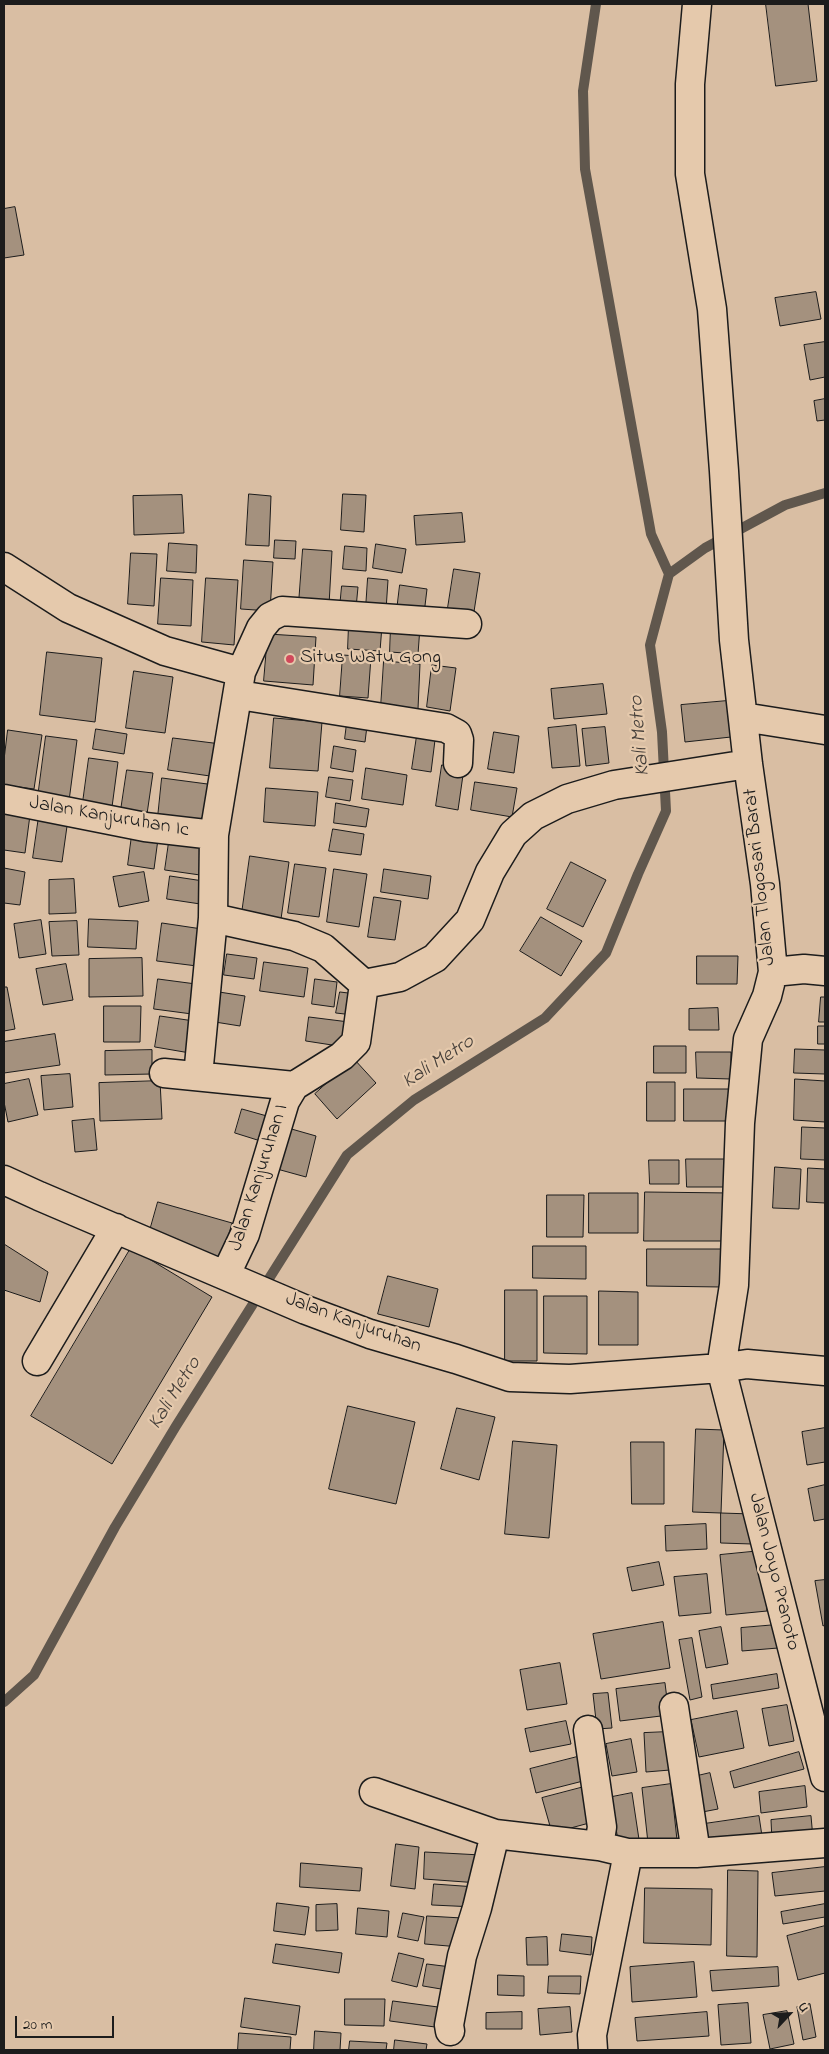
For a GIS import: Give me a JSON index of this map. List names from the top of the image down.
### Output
{
  "streets": {
    "street": [
      "Jalan Kanjuruhan Ic",
      "Jalan Tlogosari Barat",
      "Jalan Kanjuruhan I",
      "Jalan Kanjuruhan",
      "Jalan Joyo Pranoto"
    ]
  },
  "crossings": [
    ["Jalan Tlogosari Barat", "Jalan Kanjuruhan"],
    ["Jalan Tlogosari Barat", "Jalan Joyo Pranoto"],
    ["Jalan Kanjuruhan I", "Jalan Kanjuruhan"],
    ["Jalan Kanjuruhan", "Jalan Joyo Pranoto"]
  ],
  "water": ["Kali Metro"],
  "places": ["Situs Watu Gong"],
  "scale_bar": "20 m",
  "north": "top right"
}
